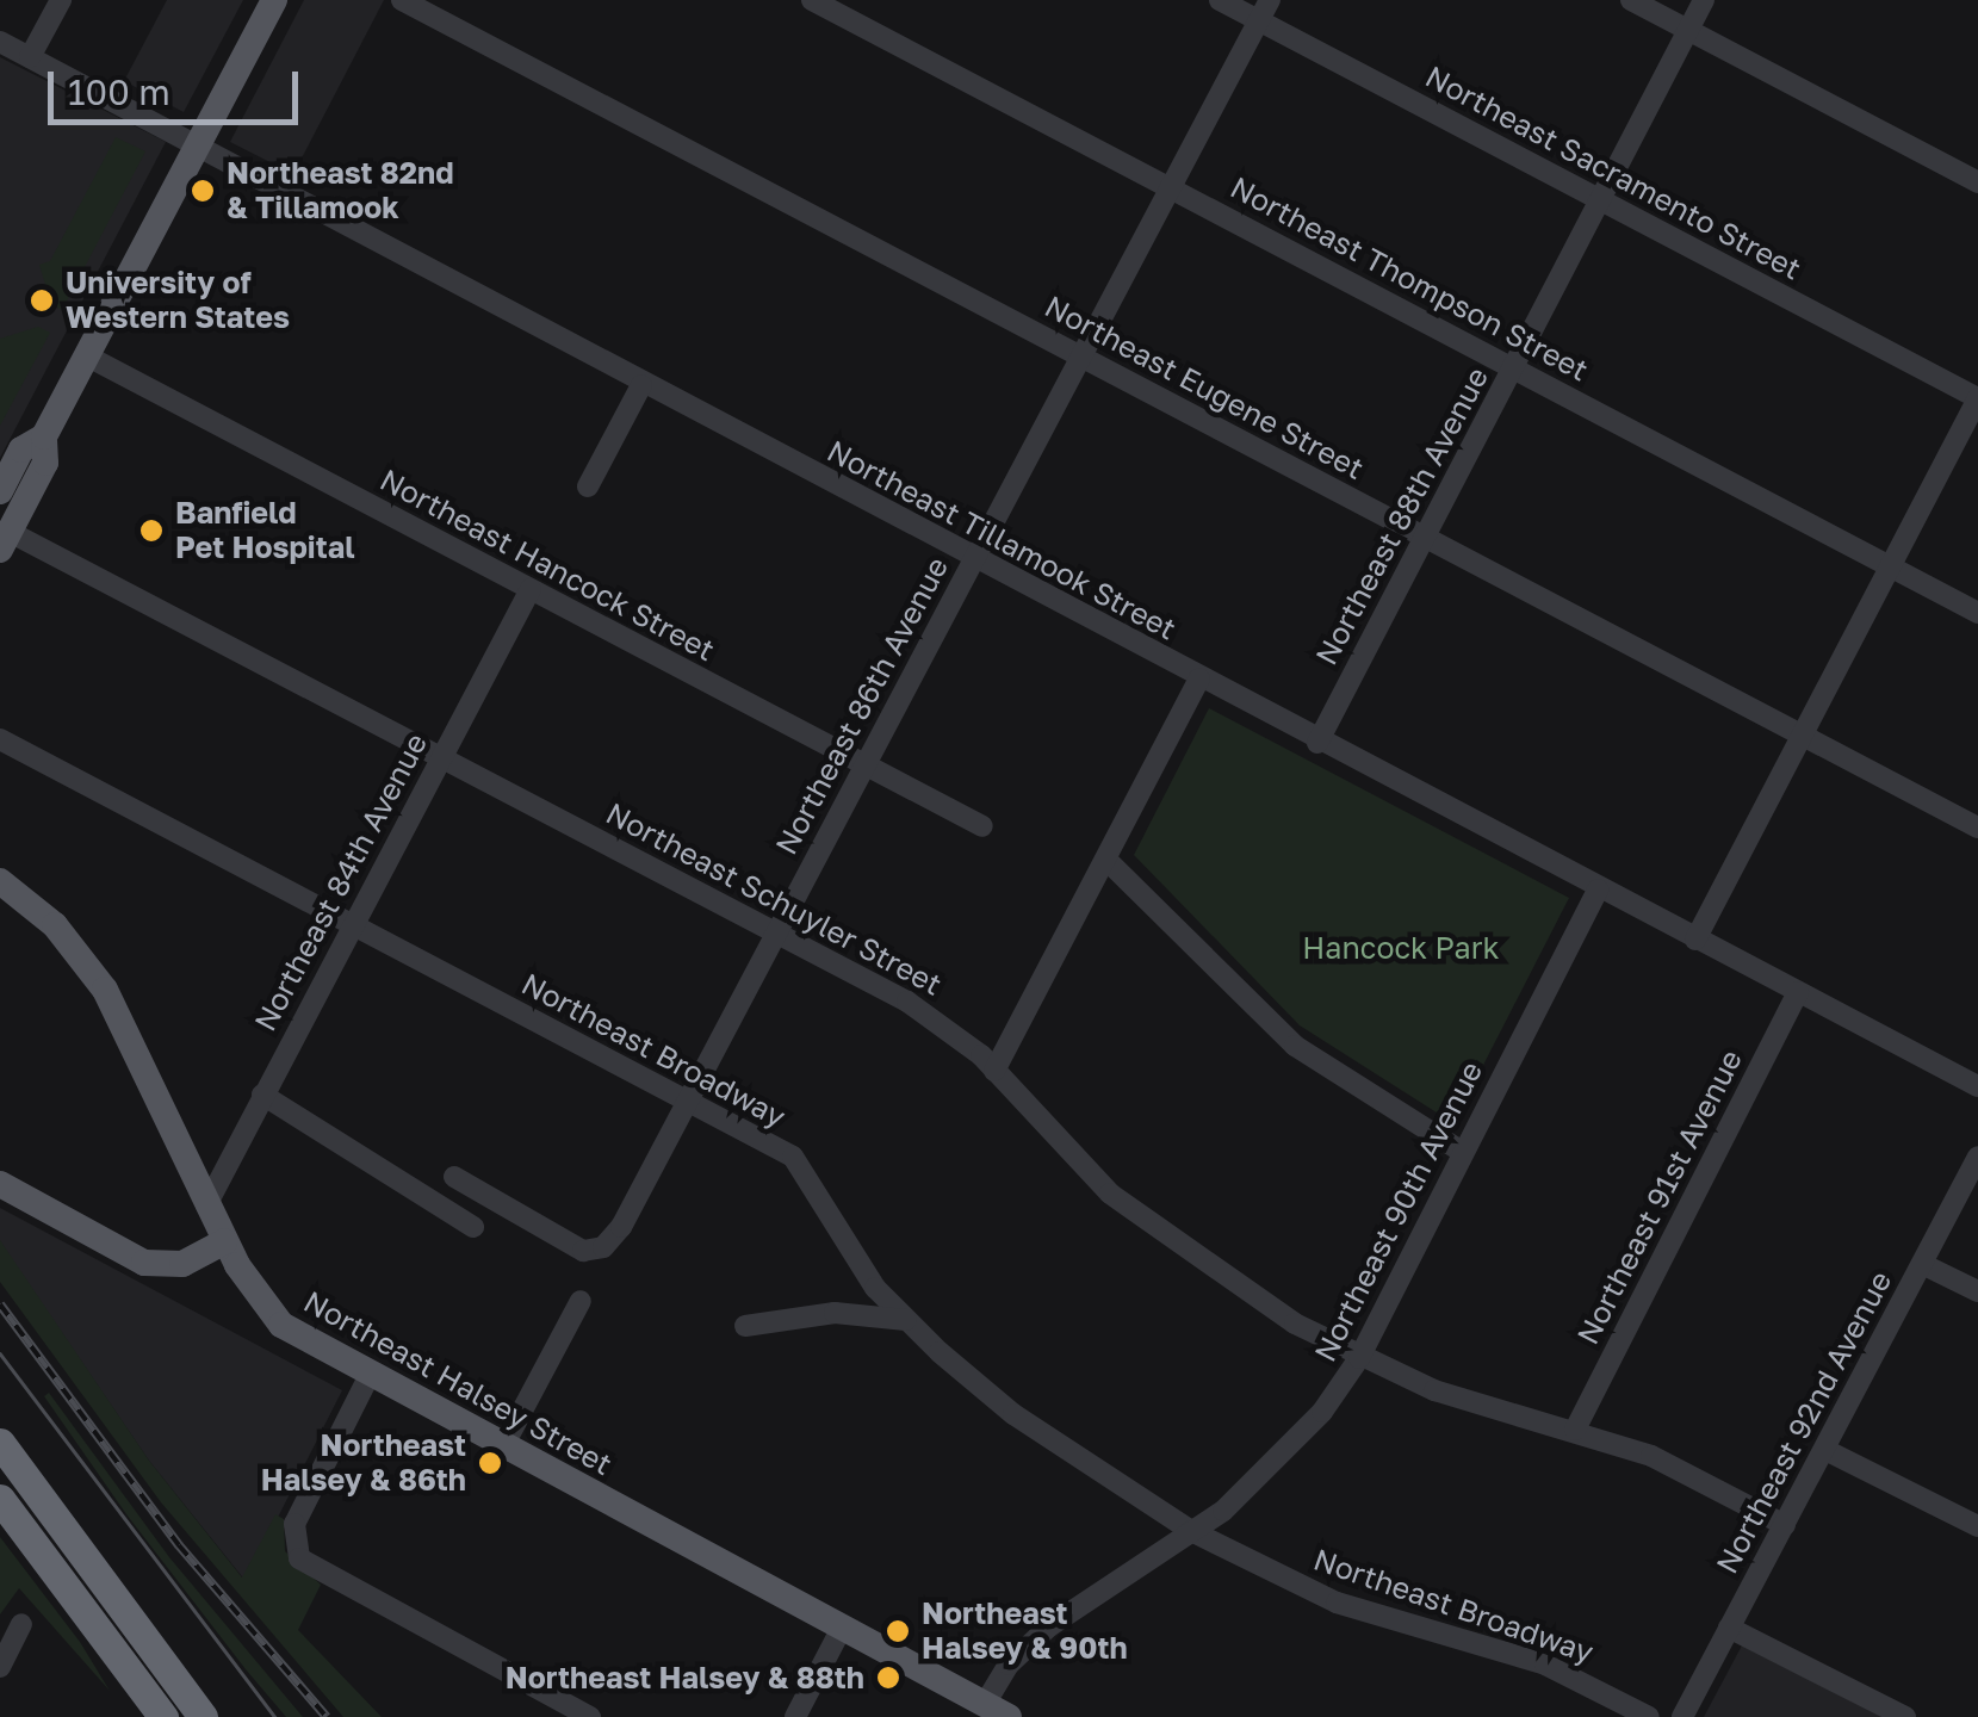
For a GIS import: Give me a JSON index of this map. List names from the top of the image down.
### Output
{
  "streets": {
    "main road": ["Northeast Halsey Street"],
    "street": [
      "Northeast Sacramento Street",
      "Northeast Thompson Street",
      "Northeast Eugene Street",
      "Northeast 88th Avenue",
      "Northeast Tillamook Street",
      "Northeast Hancock Street",
      "Northeast 86th Avenue",
      "Northeast 84th Avenue",
      "Northeast Schuyler Street",
      "Northeast Broadway",
      "Northeast 91st Avenue",
      "Northeast 90th Avenue",
      "Northeast 92nd Avenue"
    ]
  },
  "crossings": [
    ["Northeast Sacramento Street", "Northeast 88th Avenue"],
    ["Northeast Sacramento Street", "Northeast 86th Avenue"],
    ["Northeast Thompson Street", "Northeast 88th Avenue"],
    ["Northeast Thompson Street", "Northeast 86th Avenue"],
    ["Northeast Eugene Street", "Northeast 88th Avenue"],
    ["Northeast Eugene Street", "Northeast 86th Avenue"],
    ["Northeast 88th Avenue", "Northeast Tillamook Street"],
    ["Northeast Tillamook Street", "Northeast 86th Avenue"],
    ["Northeast Tillamook Street", "Northeast 91st Avenue"],
    ["Northeast Tillamook Street", "Northeast 90th Avenue"],
    ["Northeast Hancock Street", "Northeast 86th Avenue"],
    ["Northeast Hancock Street", "Northeast 84th Avenue"],
    ["Northeast 86th Avenue", "Northeast Schuyler Street"],
    ["Northeast 86th Avenue", "Northeast Broadway"],
    ["Northeast 84th Avenue", "Northeast Schuyler Street"],
    ["Northeast 84th Avenue", "Northeast Broadway"],
    ["Northeast 84th Avenue", "Northeast Halsey Street"],
    ["Northeast Schuyler Street", "Northeast 91st Avenue"],
    ["Northeast Schuyler Street", "Northeast 90th Avenue"],
    ["Northeast Schuyler Street", "Northeast 92nd Avenue"],
    ["Northeast Broadway", "Northeast 90th Avenue"],
    ["Northeast 90th Avenue", "Northeast Halsey Street"]
  ],
  "parks": ["Hancock Park"],
  "places": [
    "Northeast 82nd & Tillamook",
    "University of Western States",
    "Banfield Pet Hospital",
    "Northeast Halsey & 86th",
    "Northeast Halsey & 90th",
    "Northeast Halsey & 88th"
  ],
  "scale_bar": "100 m"
}
